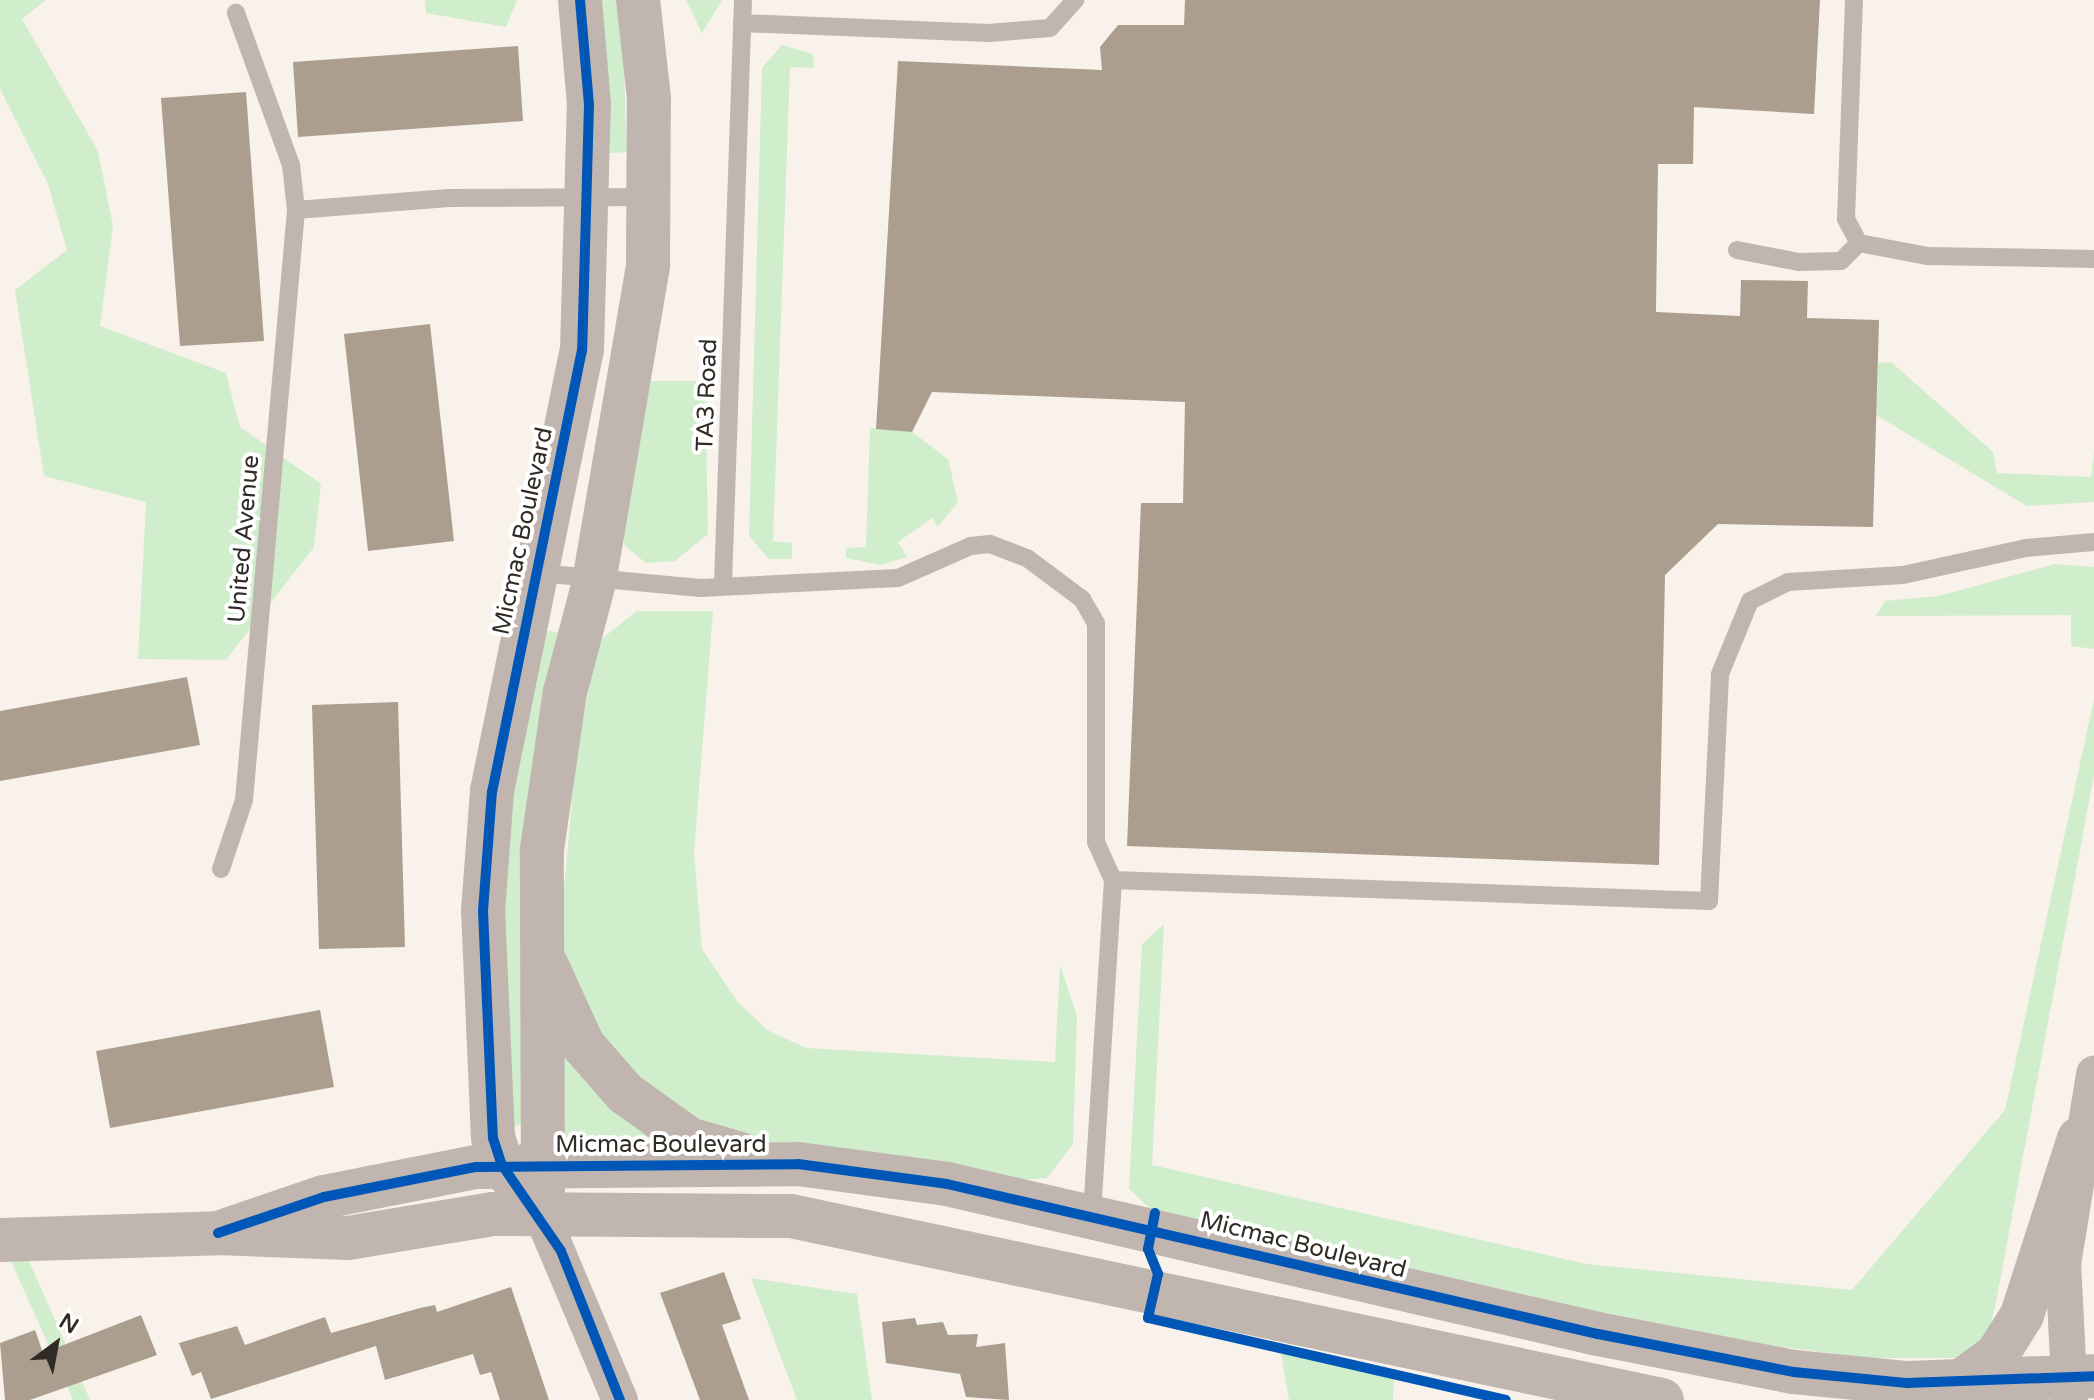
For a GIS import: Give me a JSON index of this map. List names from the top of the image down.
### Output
{
  "streets": {
    "street": ["Micmac Boulevard"],
    "lane": ["TA3 Road", "United Avenue"]
  },
  "north": "top right"
}
